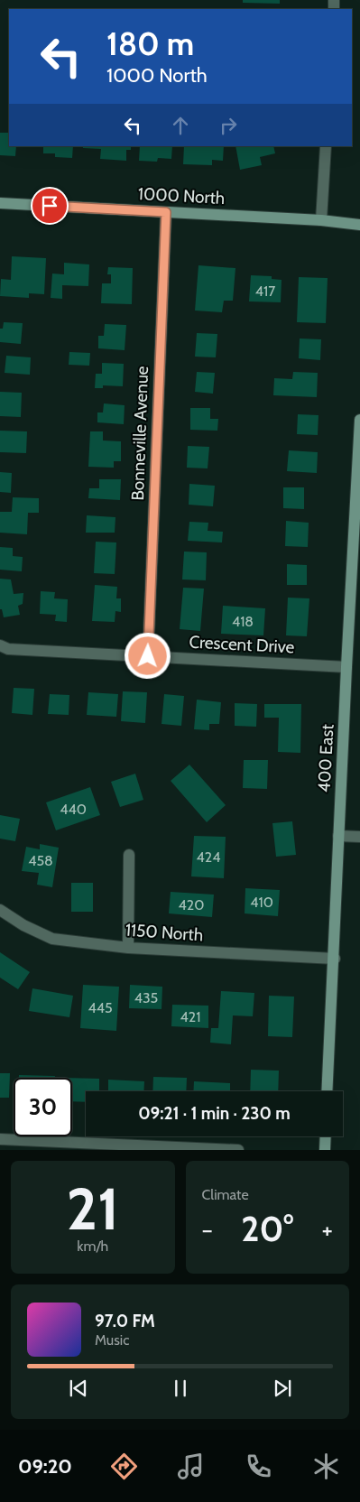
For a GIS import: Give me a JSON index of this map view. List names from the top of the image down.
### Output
{
  "streets": {
    "street": [
      "1000 North",
      "Bonneville Avenue",
      "Crescent Drive",
      "400 East",
      "1150 North"
    ]
  },
  "crossings": [
    ["1000 North", "Bonneville Avenue"],
    ["Bonneville Avenue", "Crescent Drive"],
    ["Crescent Drive", "400 East"],
    ["400 East", "1150 North"]
  ],
  "house_numbers": [
    "417",
    "418",
    "440",
    "424",
    "458",
    "410",
    "420",
    "435",
    "445",
    "421"
  ],
  "page": {
    "turn": ["180 m", "1000 North"],
    "limit": "30",
    "trip": "09:21 · 1 min · 230 m",
    "tile": [
      ["21", "km/h"],
      "Climate"
    ],
    "heat": ["−", "20°", "+"],
    "song": ["97.0 FM", "Music"],
    "tabs": "09:20"
  }
}
